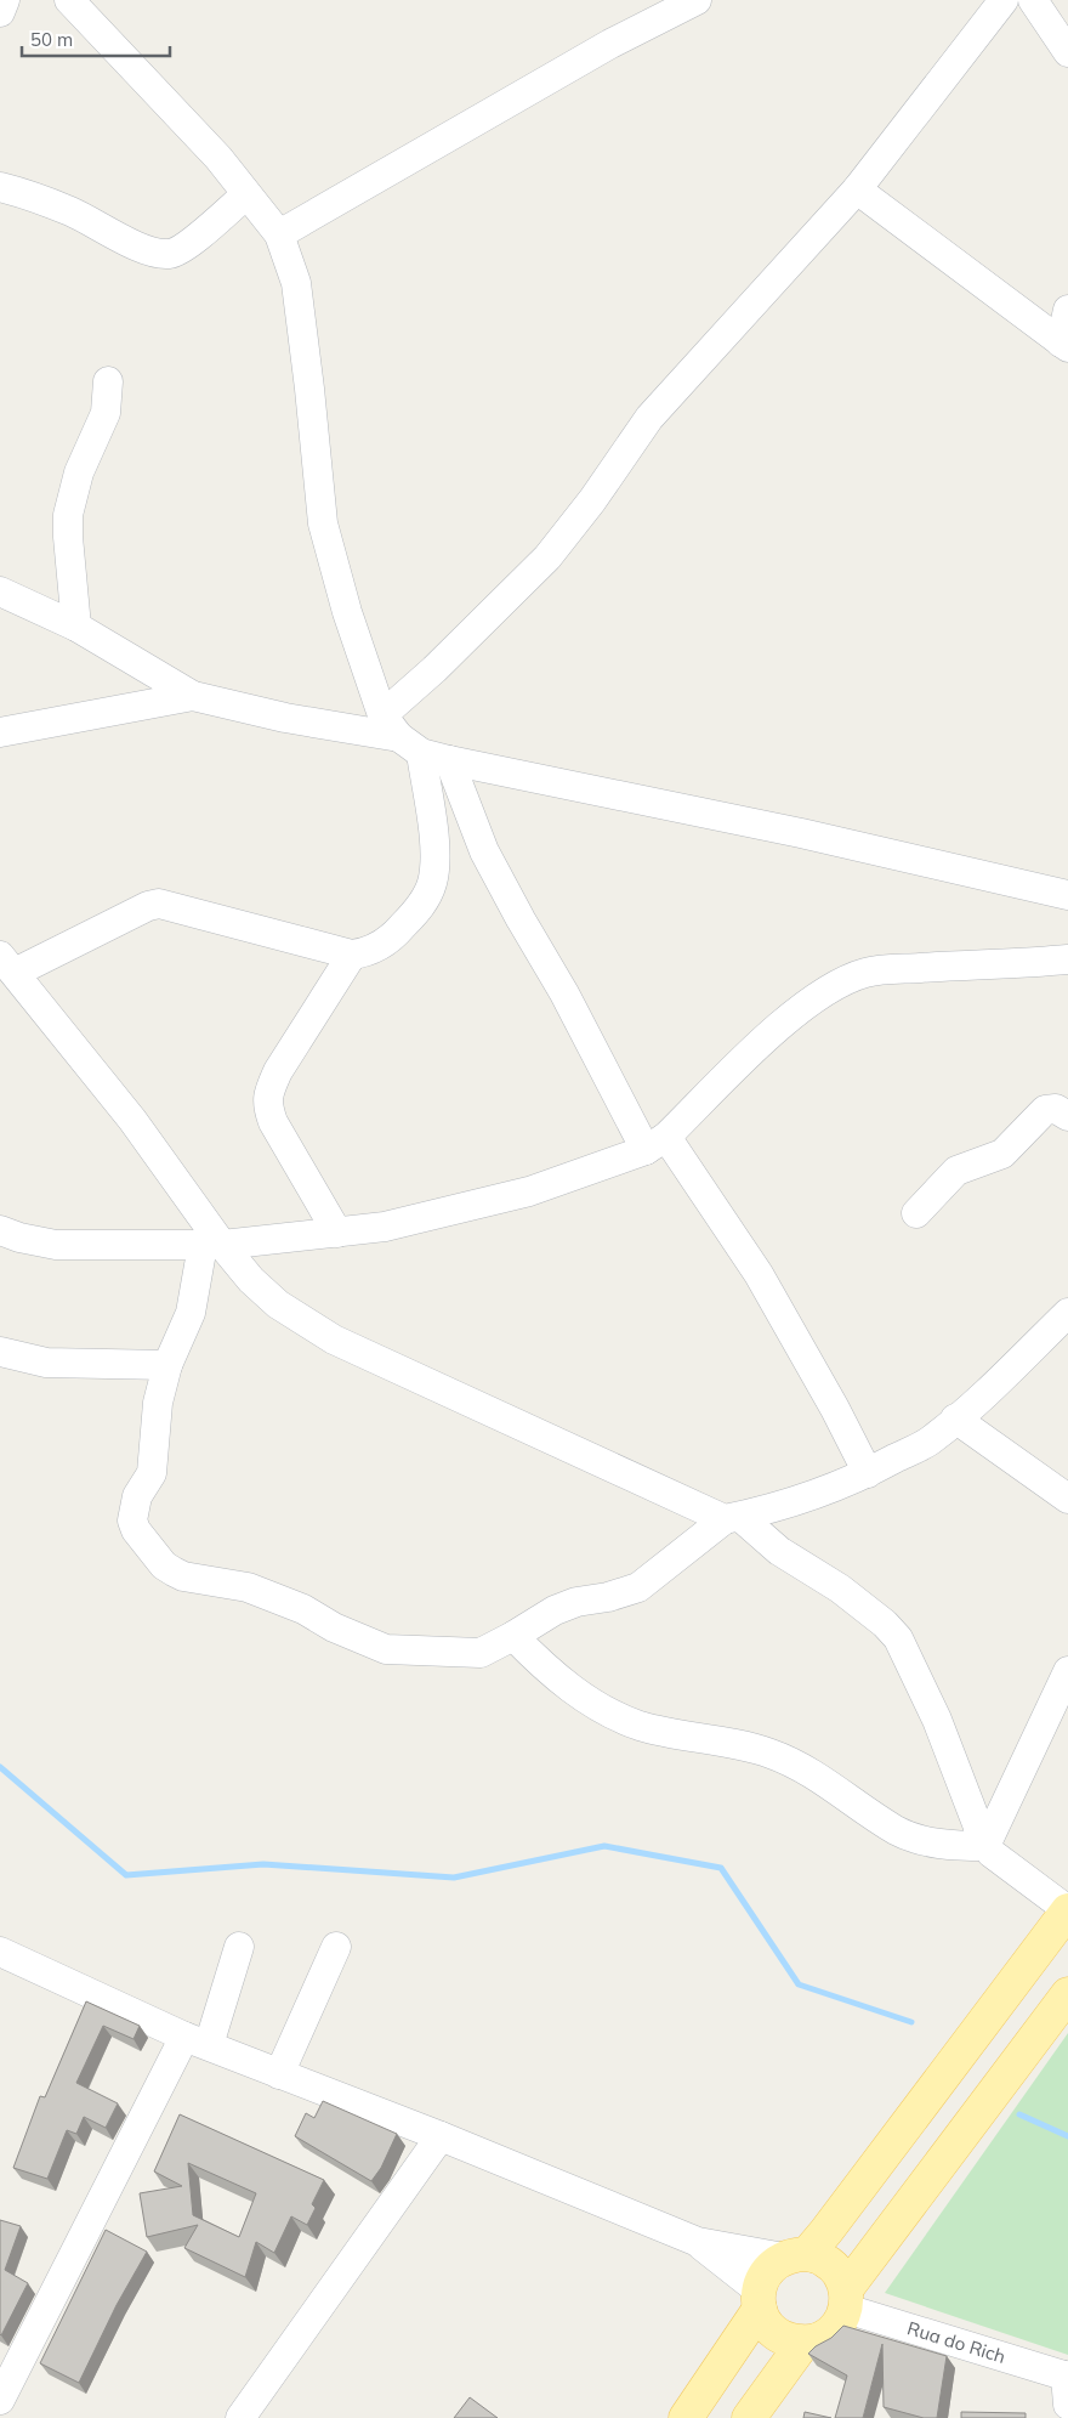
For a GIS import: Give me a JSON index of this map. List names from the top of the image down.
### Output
{
  "streets": {
    "street": ["Rua do Rich"]
  },
  "scale_bar": "50 m"
}
